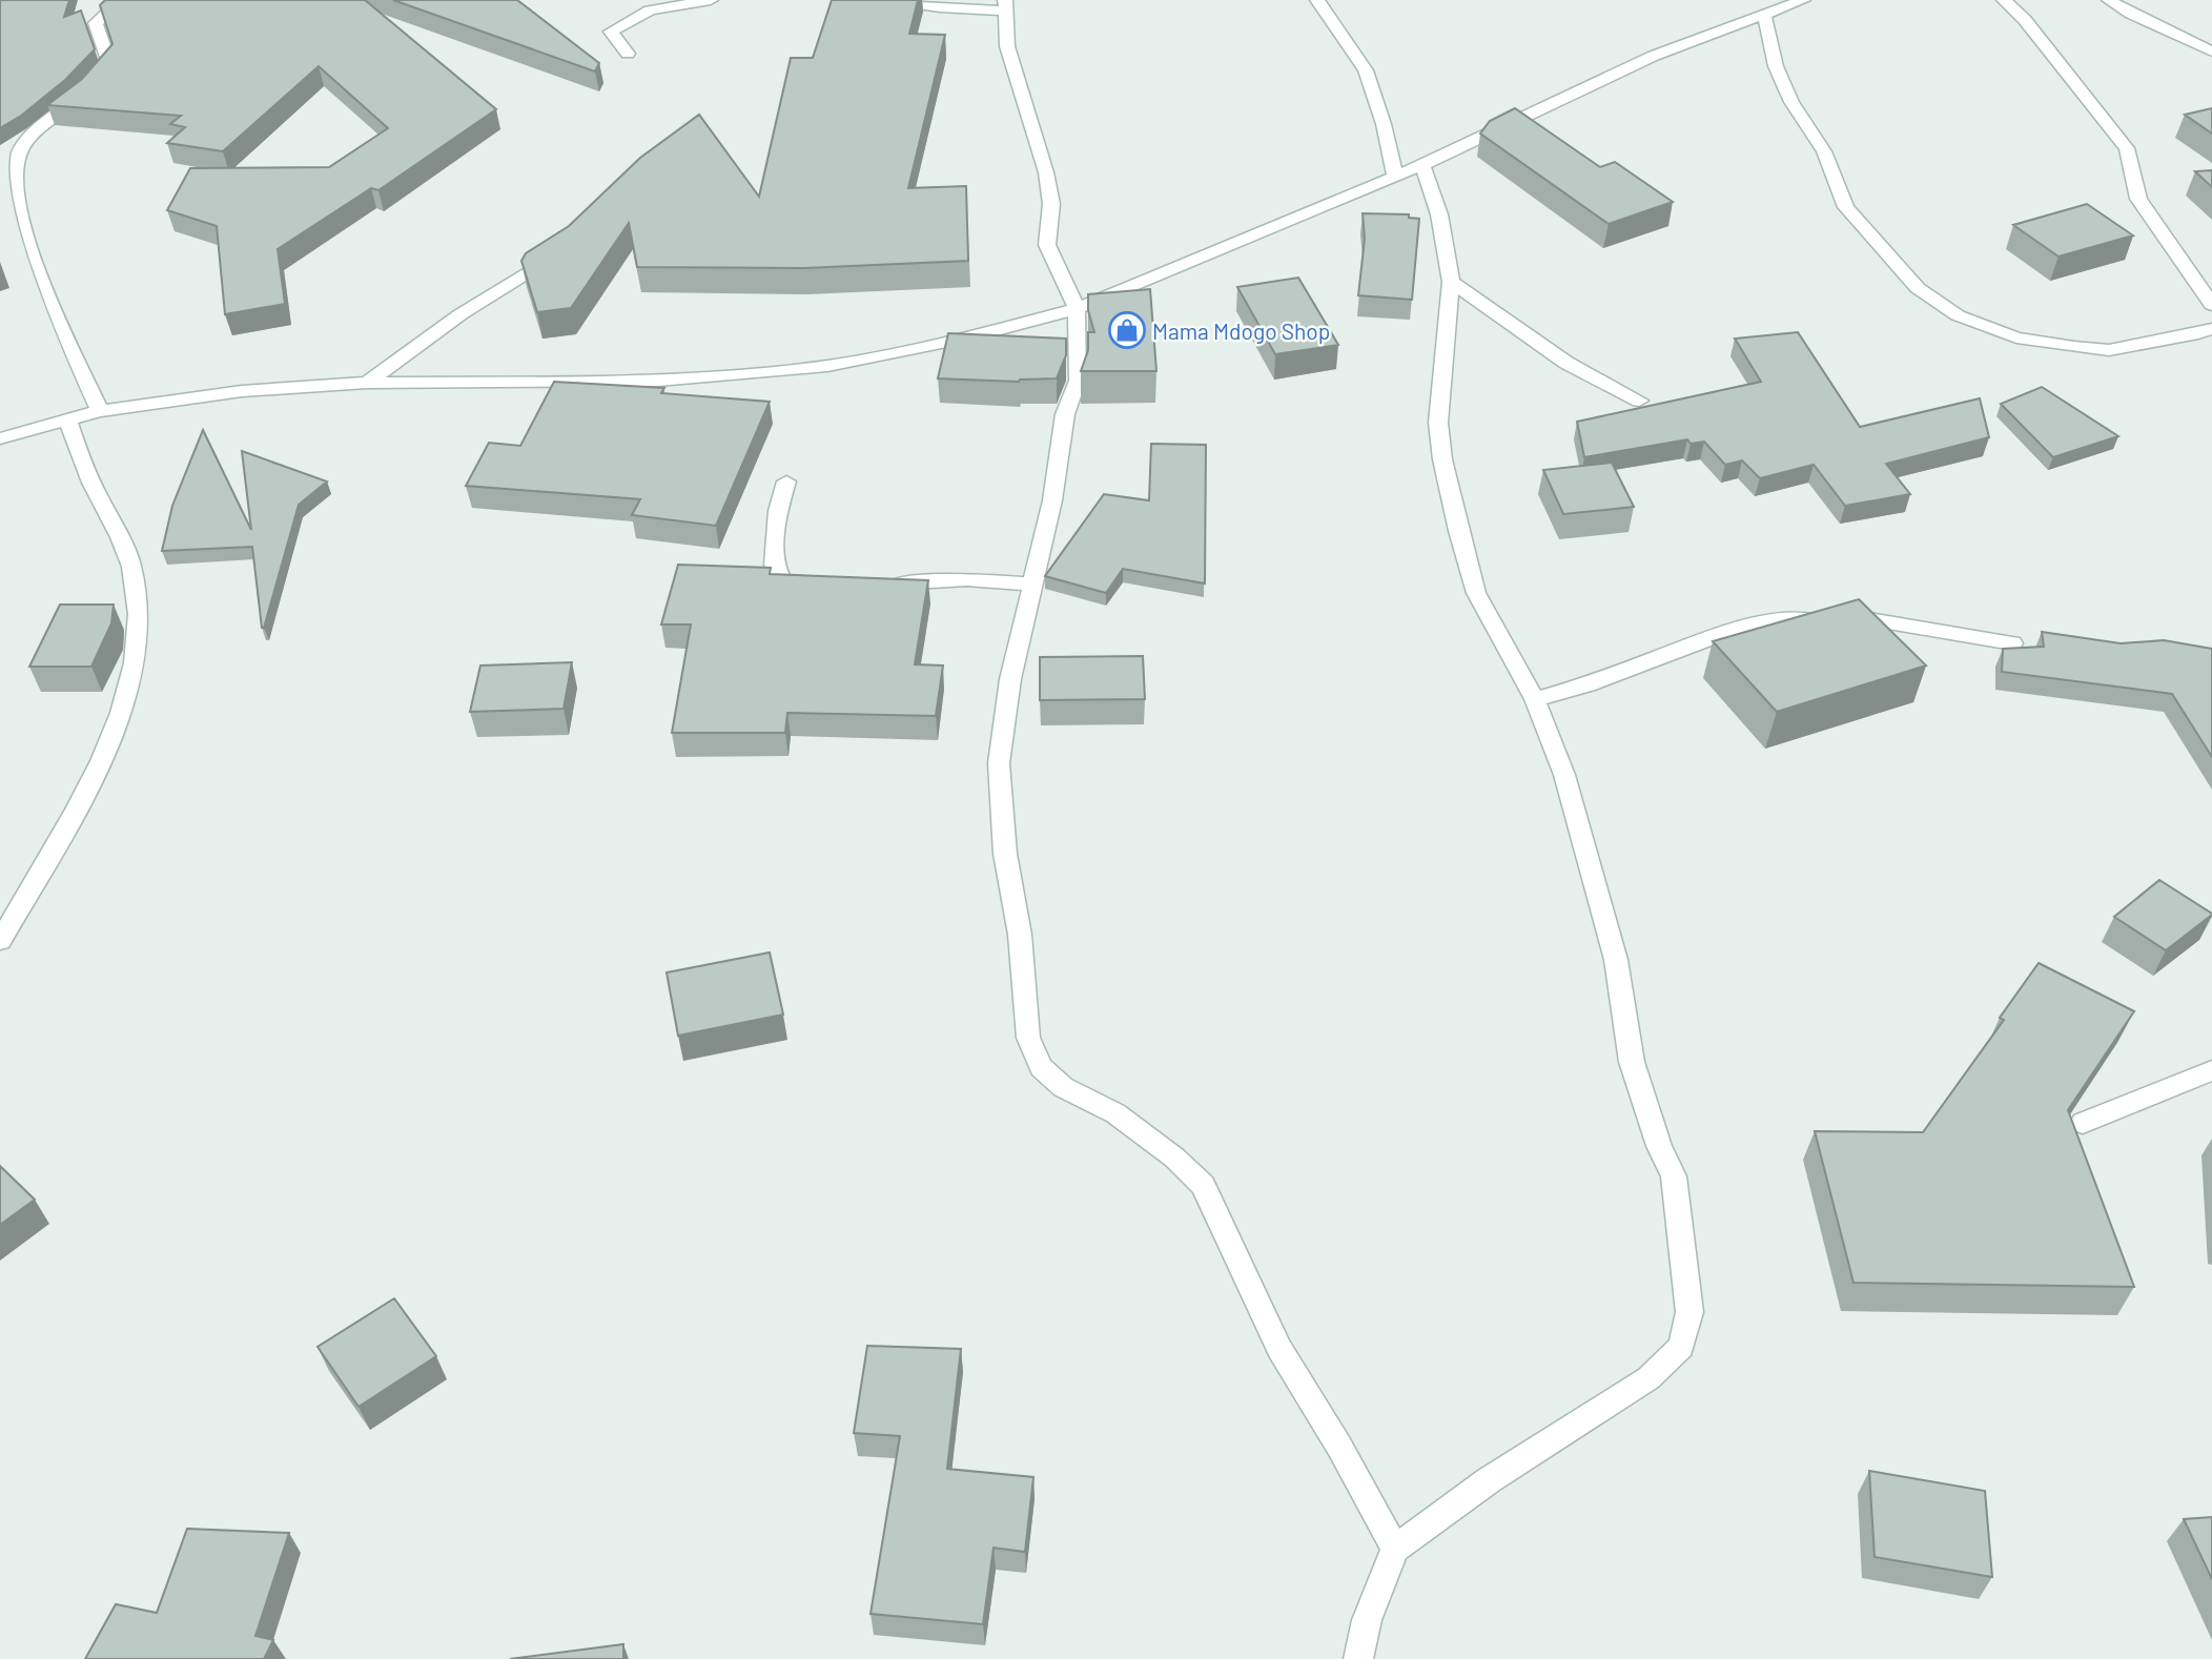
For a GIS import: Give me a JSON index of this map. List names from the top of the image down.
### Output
{
  "places": {
    "shop": ["Mama Mdogo Shop"]
  }
}
